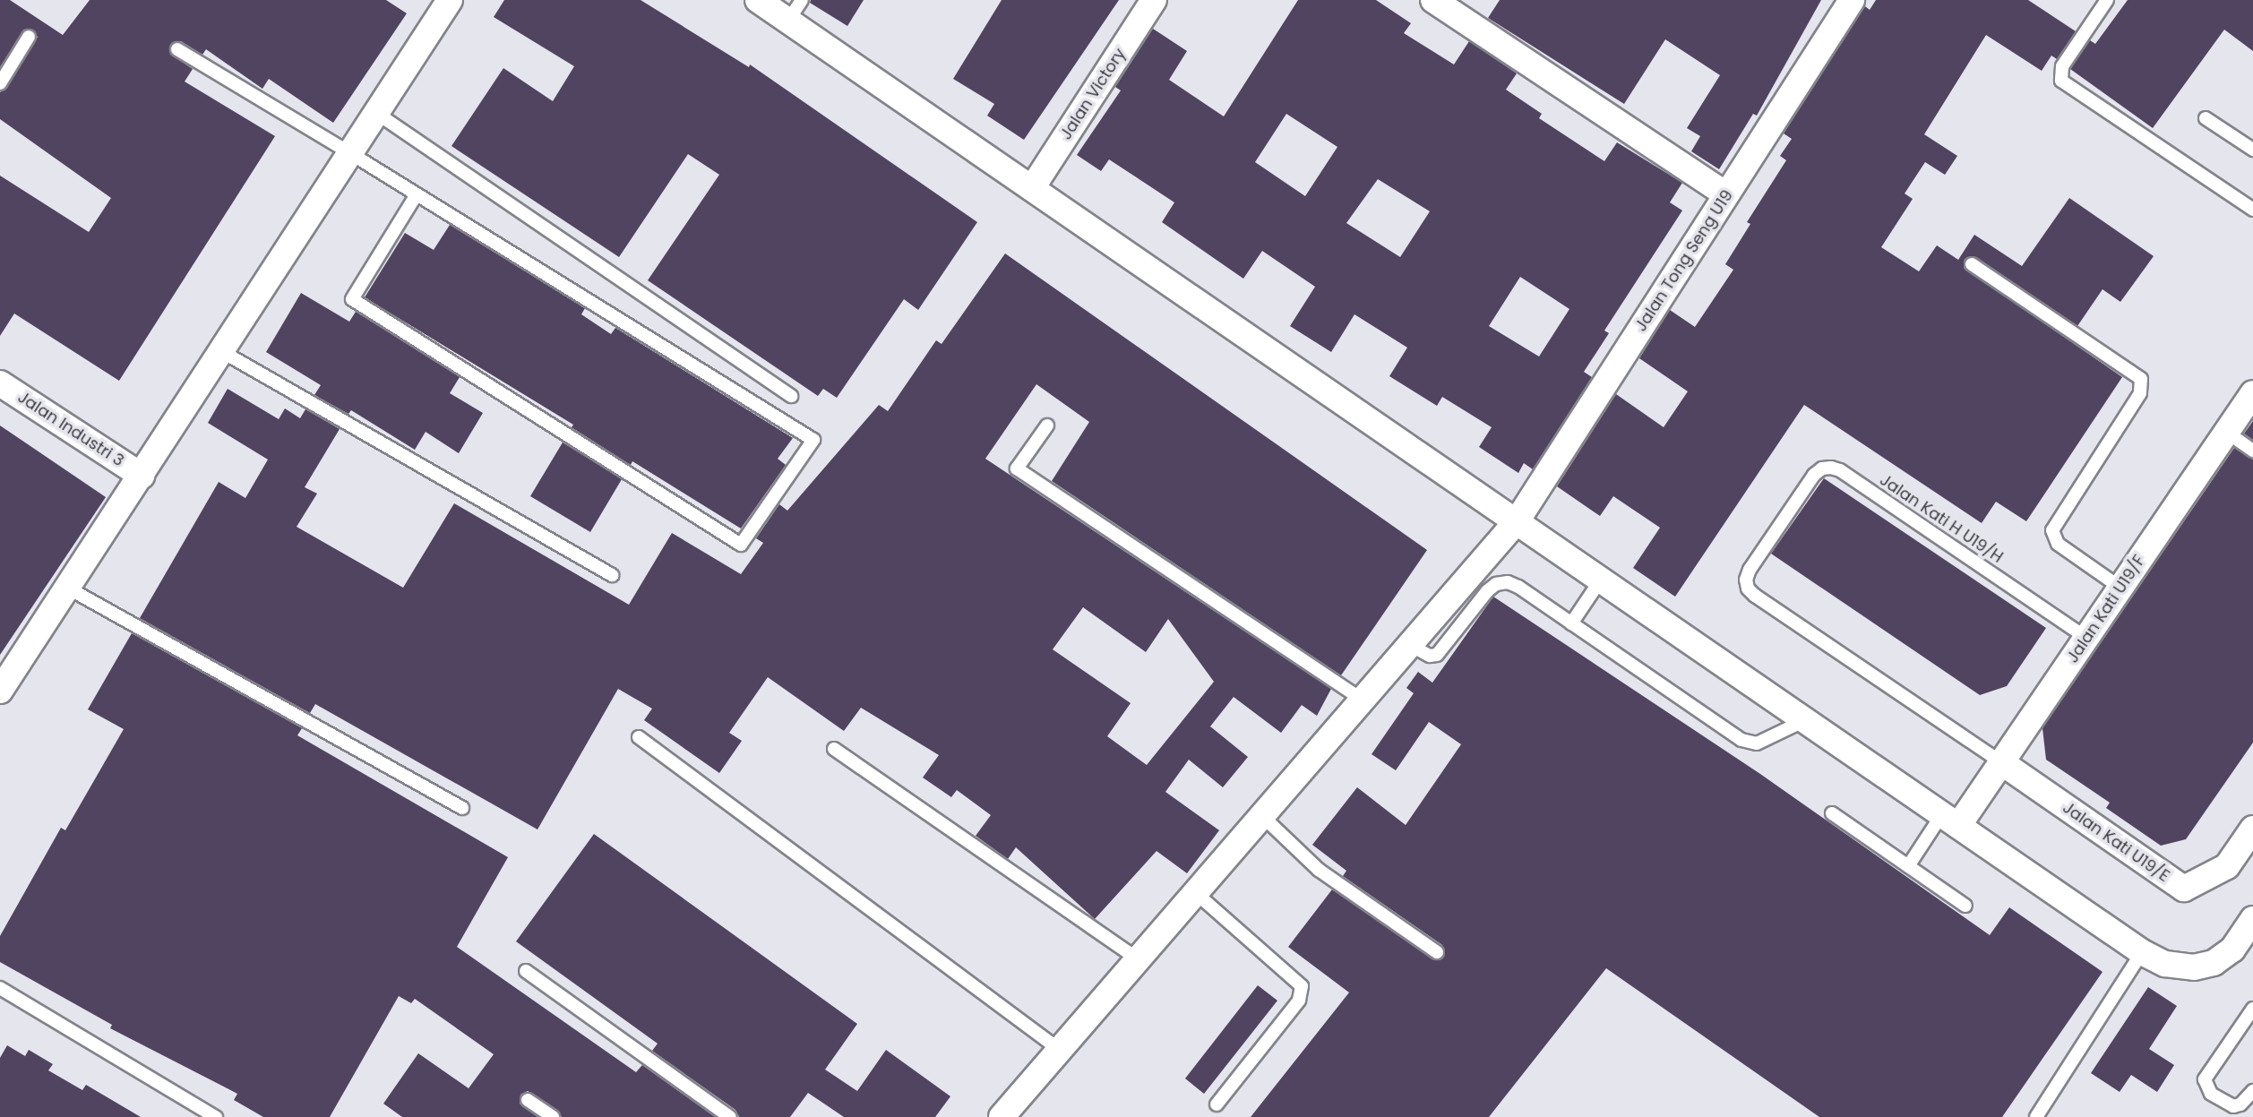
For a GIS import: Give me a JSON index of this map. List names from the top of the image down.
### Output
{
  "streets": {
    "street": [
      "Jalan Victory",
      "Jalan Tong Seng U19",
      "Jalan Industri 3",
      "Jalan Kati U19/F",
      "Jalan Kati U19/E"
    ],
    "lane": ["Jalan Kati H U19/H"]
  },
  "crossings": [
    ["Jalan Kati H U19/H", "Jalan Kati U19/F"],
    ["Jalan Kati H U19/H", "Jalan Kati U19/E"],
    ["Jalan Kati U19/F", "Jalan Kati U19/E"]
  ]
}
